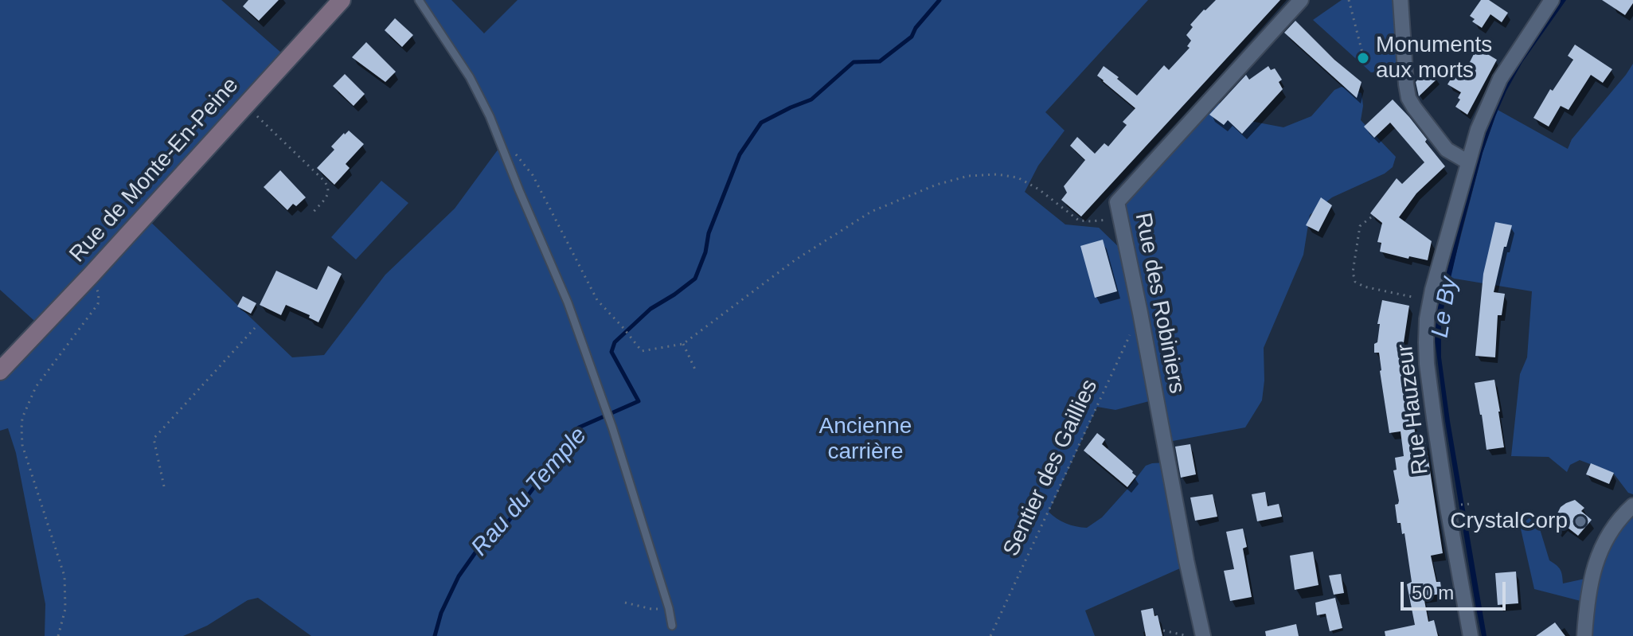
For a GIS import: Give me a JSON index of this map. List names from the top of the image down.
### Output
{
  "streets": {
    "main road": ["Rue de Monte-En-Peine"],
    "street": ["Rue des Robiniers", "Rue Hauzeur"],
    "path": ["Sentier des Gaillies"]
  },
  "crossings": [
    ["Rue des Robiniers", "Sentier des Gaillies"]
  ],
  "water": ["Le By", "Rau du Temple"],
  "parks": ["Ancienne carrière"],
  "places": ["Monuments aux morts", "CrystalCorp"],
  "scale_bar": "50 m"
}
